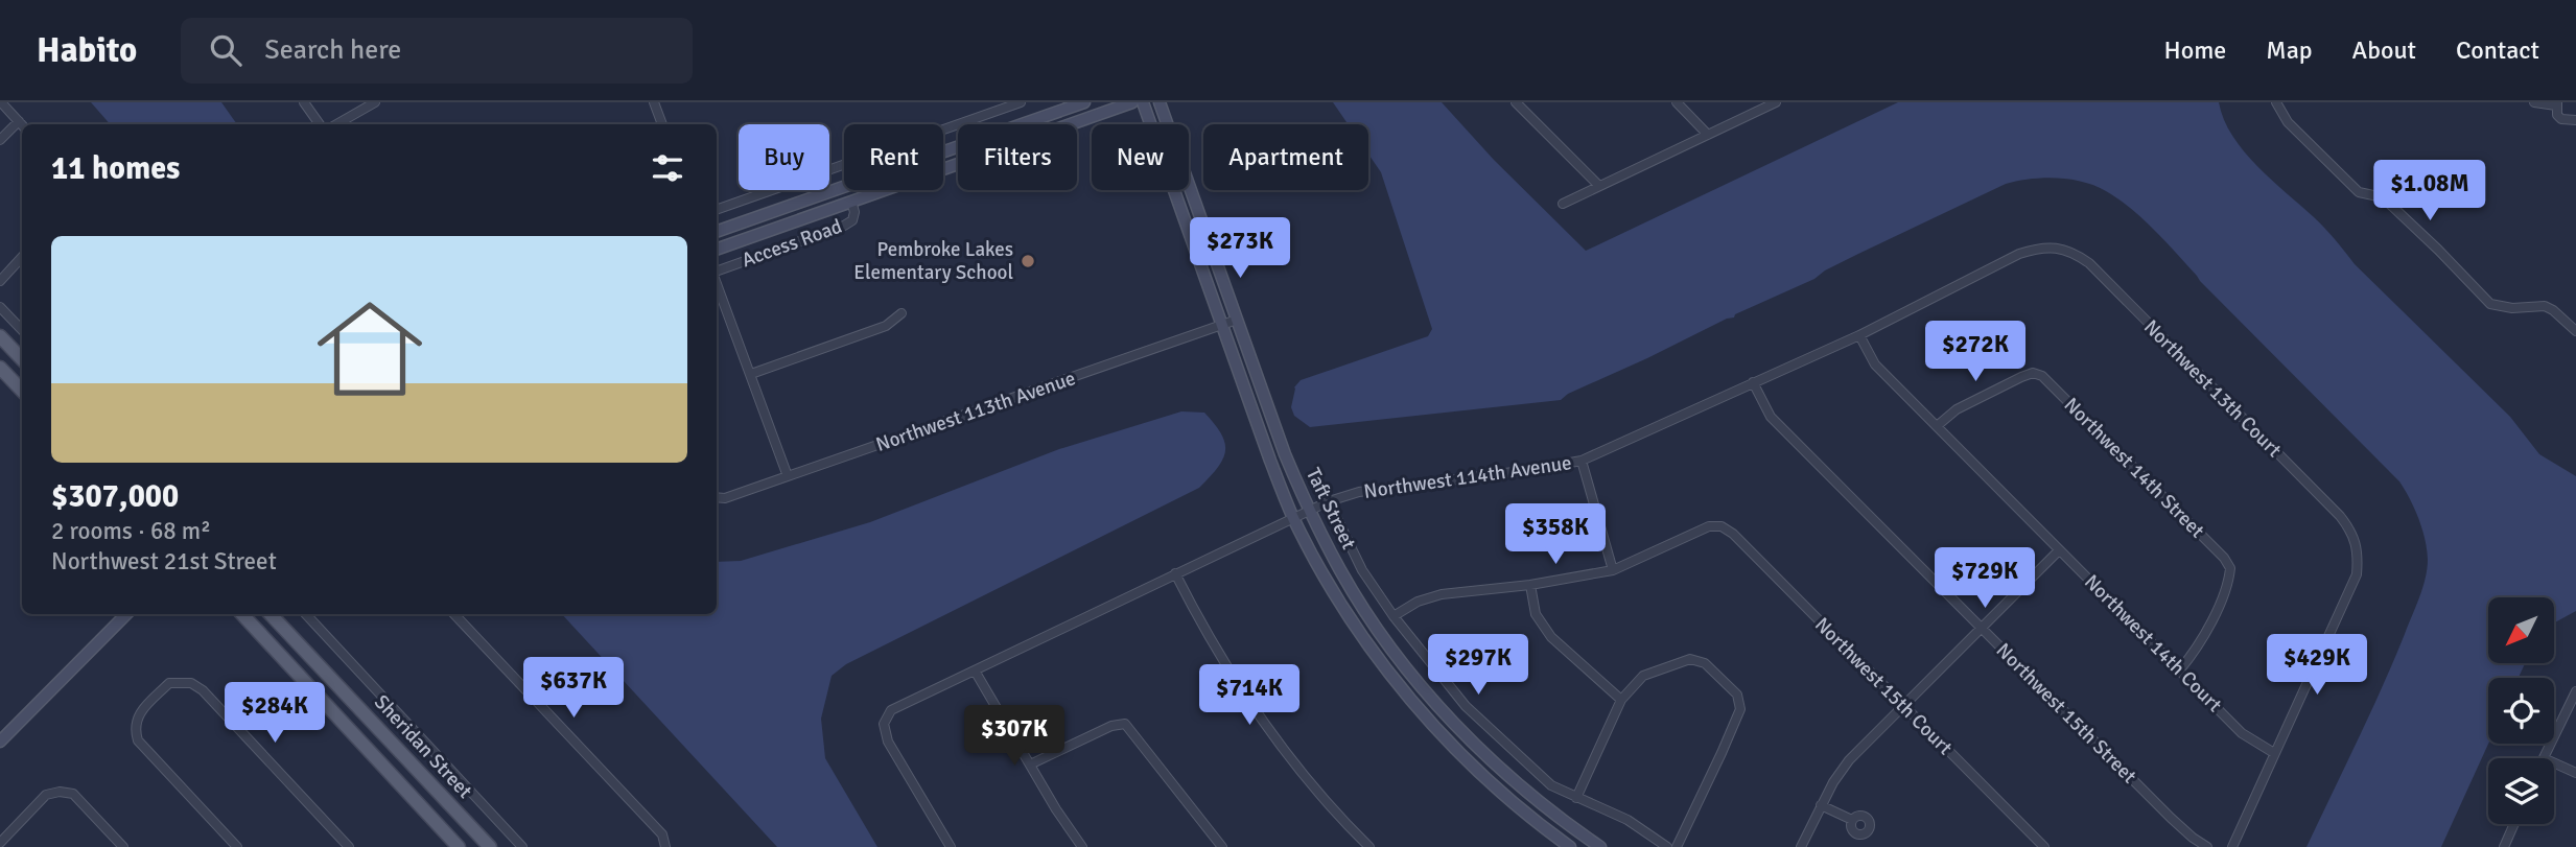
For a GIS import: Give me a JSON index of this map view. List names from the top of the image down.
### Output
{
  "streets": {
    "main road": ["Sheridan Street"],
    "street": [
      "Access Road",
      "Northwest 13th Court",
      "Northwest 113th Avenue",
      "Northwest 14th Street",
      "Northwest 114th Avenue",
      "Taft Street",
      "Northwest 14th Court",
      "Northwest 15th Court",
      "Northwest 15th Street"
    ]
  },
  "crossings": [
    ["Northwest 13th Court", "Northwest 114th Avenue"],
    ["Northwest 13th Court", "Northwest 14th Court"],
    ["Northwest 113th Avenue", "Taft Street"],
    ["Northwest 14th Street", "Northwest 14th Court"],
    ["Northwest 114th Avenue", "Taft Street"],
    ["Northwest 114th Avenue", "Northwest 14th Court"],
    ["Northwest 114th Avenue", "Northwest 15th Street"]
  ],
  "places": ["Pembroke Lakes Elementary School"],
  "north": "bottom left",
  "page": {
    "header": "Habito",
    "search": "Search here",
    "nav": [
      "Home",
      "Map",
      "About",
      "Contact"
    ],
    "chip": [
      "Buy",
      "Rent",
      "Filters",
      "New",
      "Apartment"
    ],
    "heading": "11 homes",
    "price": [
      "$1.08M",
      "$273K",
      "$272K",
      "$358K",
      "$729K",
      "$297K",
      "$429K",
      "$637K",
      "$714K",
      "$284K",
      "$307K"
    ],
    "list": [
      {
        "name": "$307,000",
        "note": "2 rooms · 68 m² · Northwest 21st Street"
      }
    ]
  }
}
